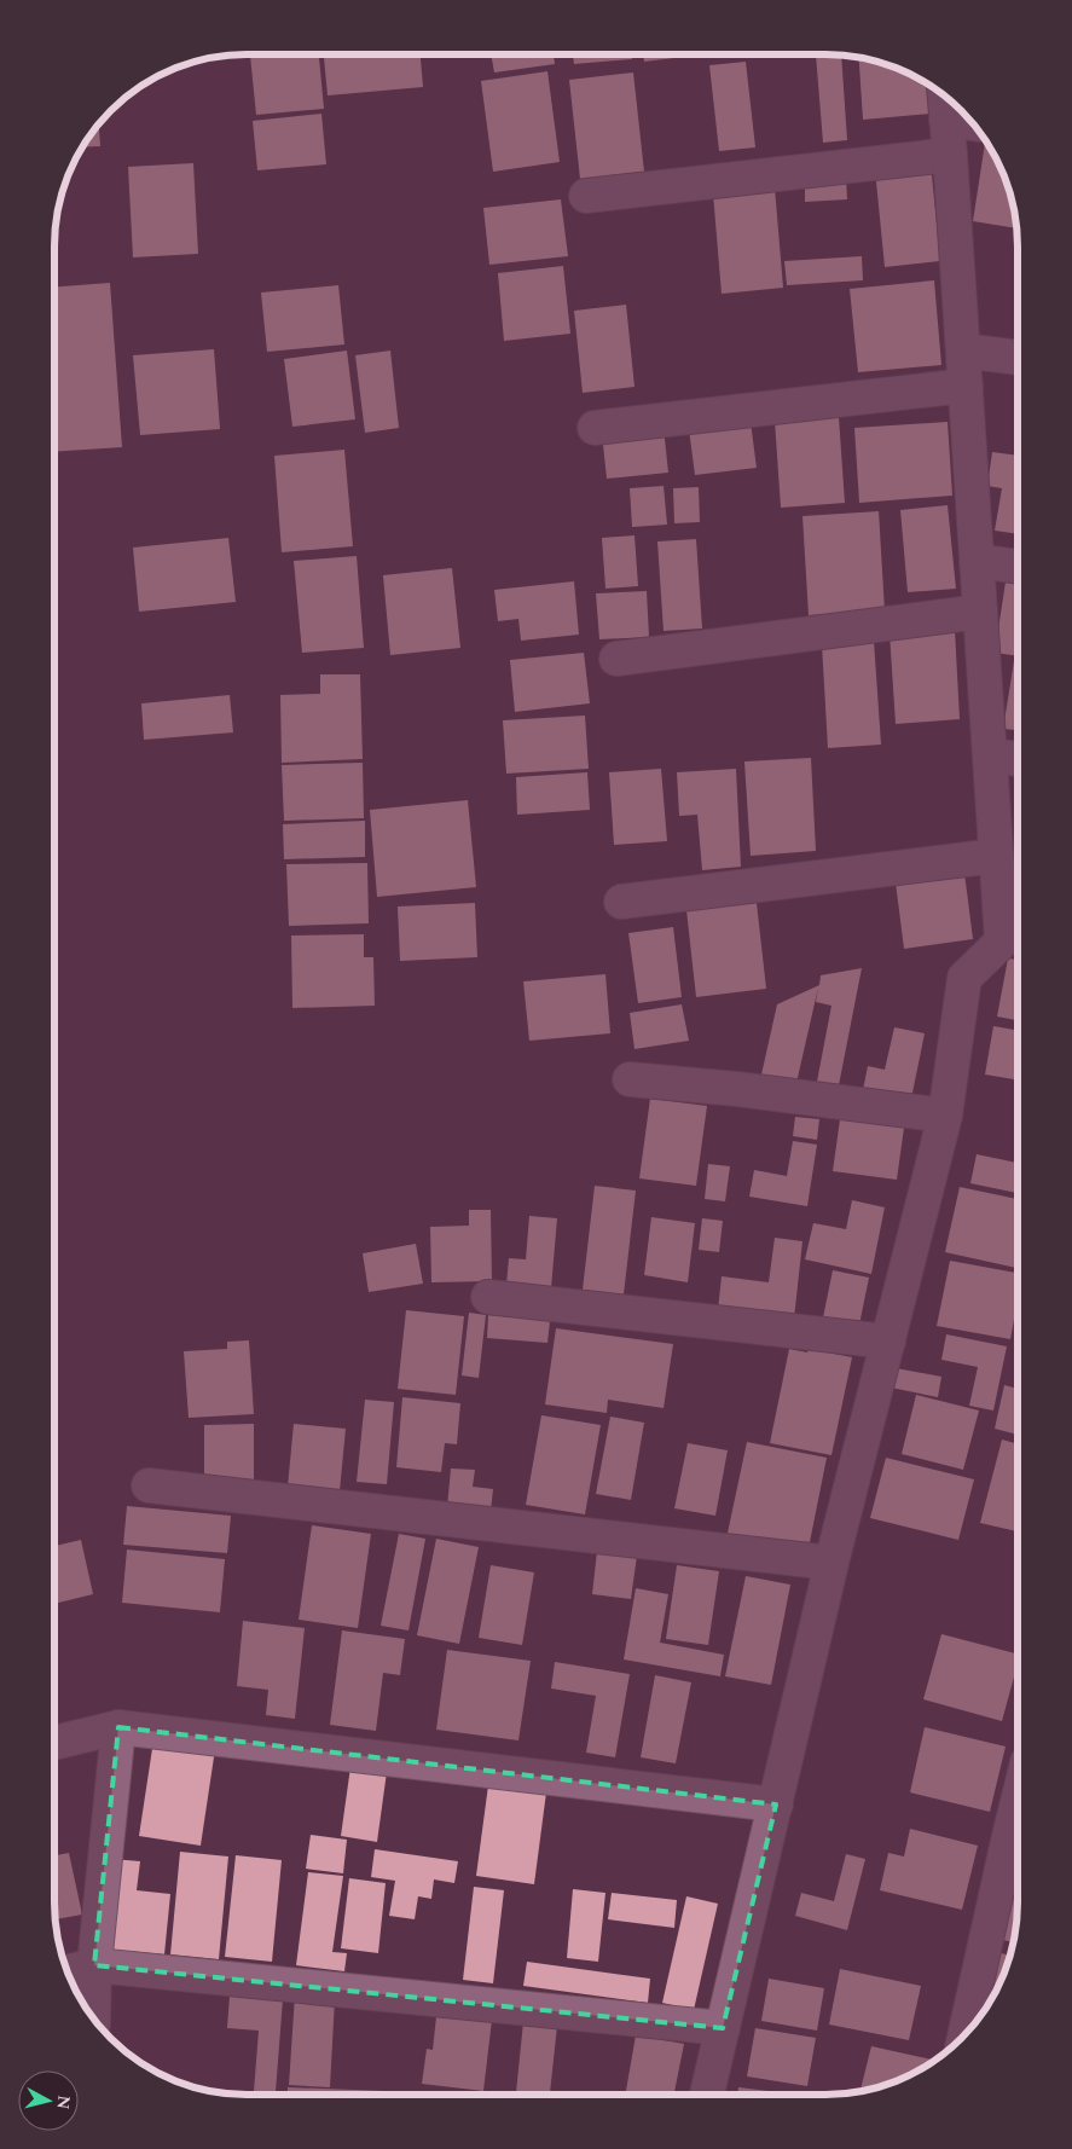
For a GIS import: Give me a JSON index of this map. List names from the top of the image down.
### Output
{
  "north": "right"
}
